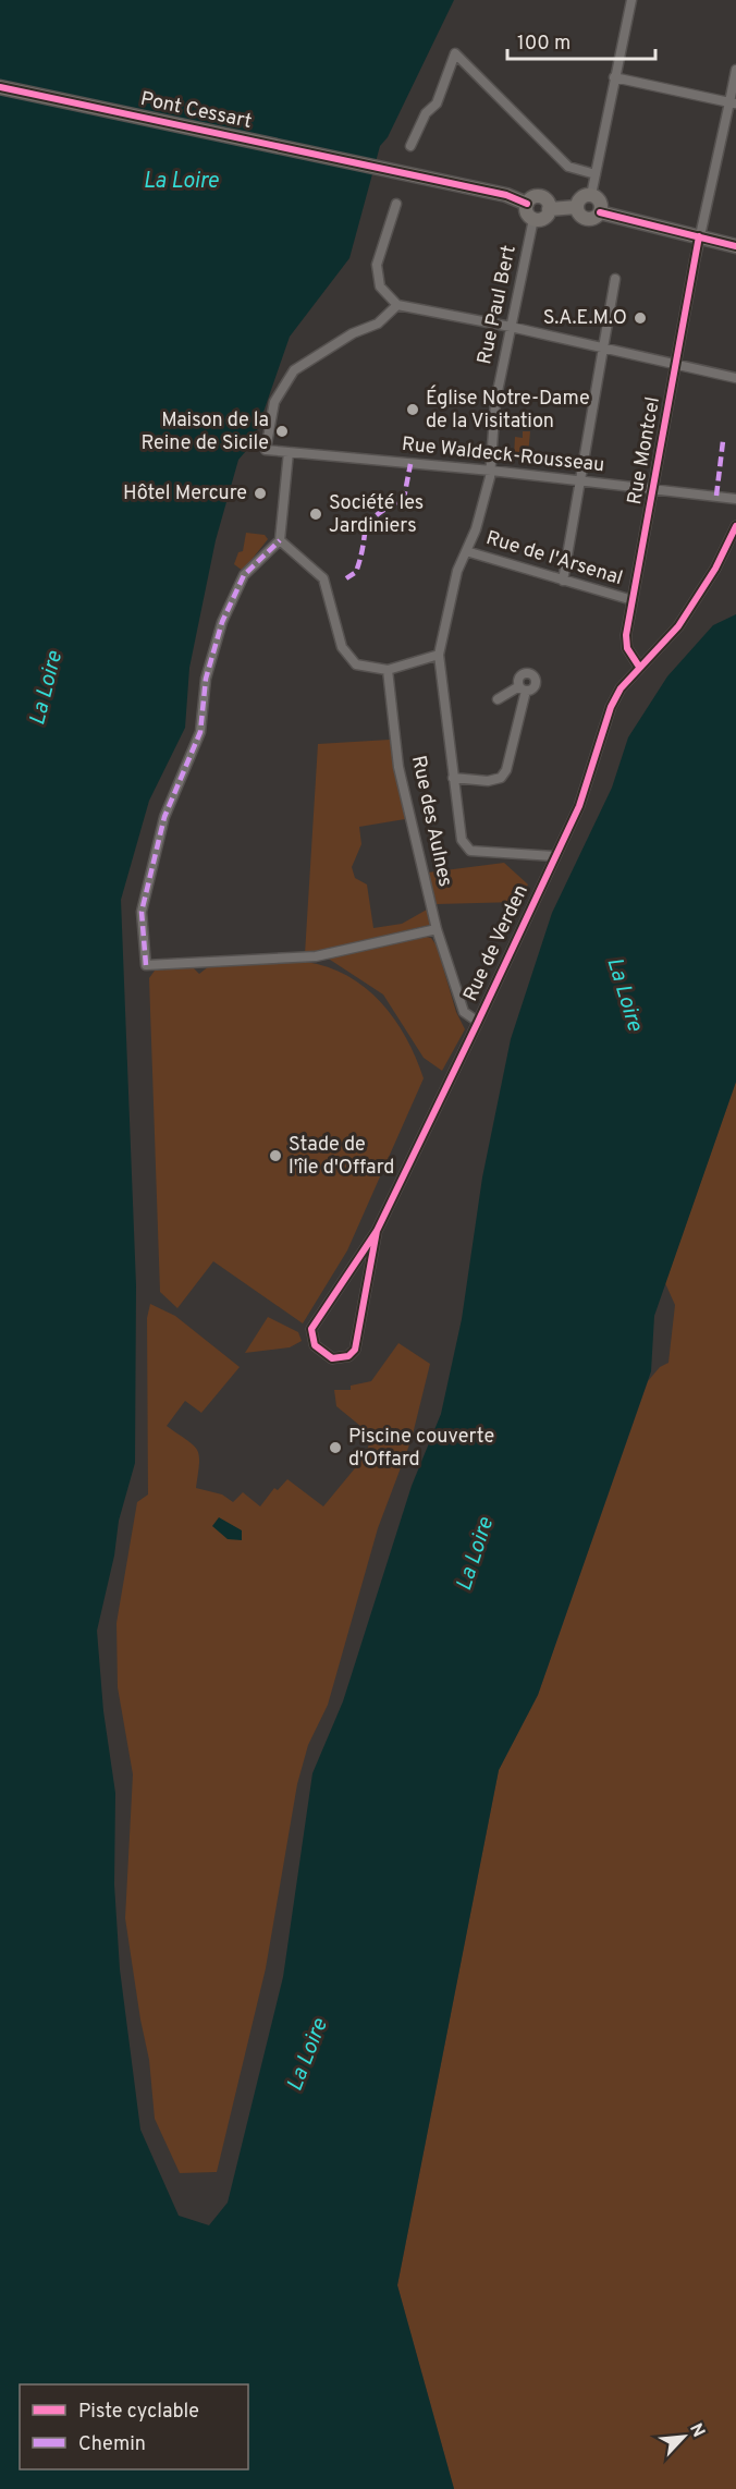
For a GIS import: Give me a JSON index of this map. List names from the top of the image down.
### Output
{
  "streets": {
    "main road": ["Pont Cessart"],
    "street": [
      "Rue Paul Bert",
      "Rue Montcel",
      "Rue Waldeck-Rousseau",
      "Rue de l'Arsenal",
      "Rue des Aulnes",
      "Rue de Verden"
    ]
  },
  "crossings": [
    ["Pont Cessart", "Rue Paul Bert"],
    ["Rue Paul Bert", "Rue Waldeck-Rousseau"],
    ["Rue Paul Bert", "Rue de l'Arsenal"],
    ["Rue Paul Bert", "Rue de Verden"],
    ["Rue Montcel", "Rue Waldeck-Rousseau"],
    ["Rue Montcel", "Rue de l'Arsenal"],
    ["Rue Montcel", "Rue de Verden"],
    ["Rue des Aulnes", "Rue de Verden"]
  ],
  "water": ["La Loire"],
  "places": [
    "S.A.E.M.O",
    "Église Notre-Dame de la Visitation",
    "Maison de la Reine de Sicile",
    "Hôtel Mercure",
    "Société les Jardiniers",
    "Stade de l'île d'Offard",
    "Piscine couverte d'Offard"
  ],
  "legend": ["Piste cyclable", "Chemin"],
  "scale_bar": "100 m",
  "north": "top right"
}
